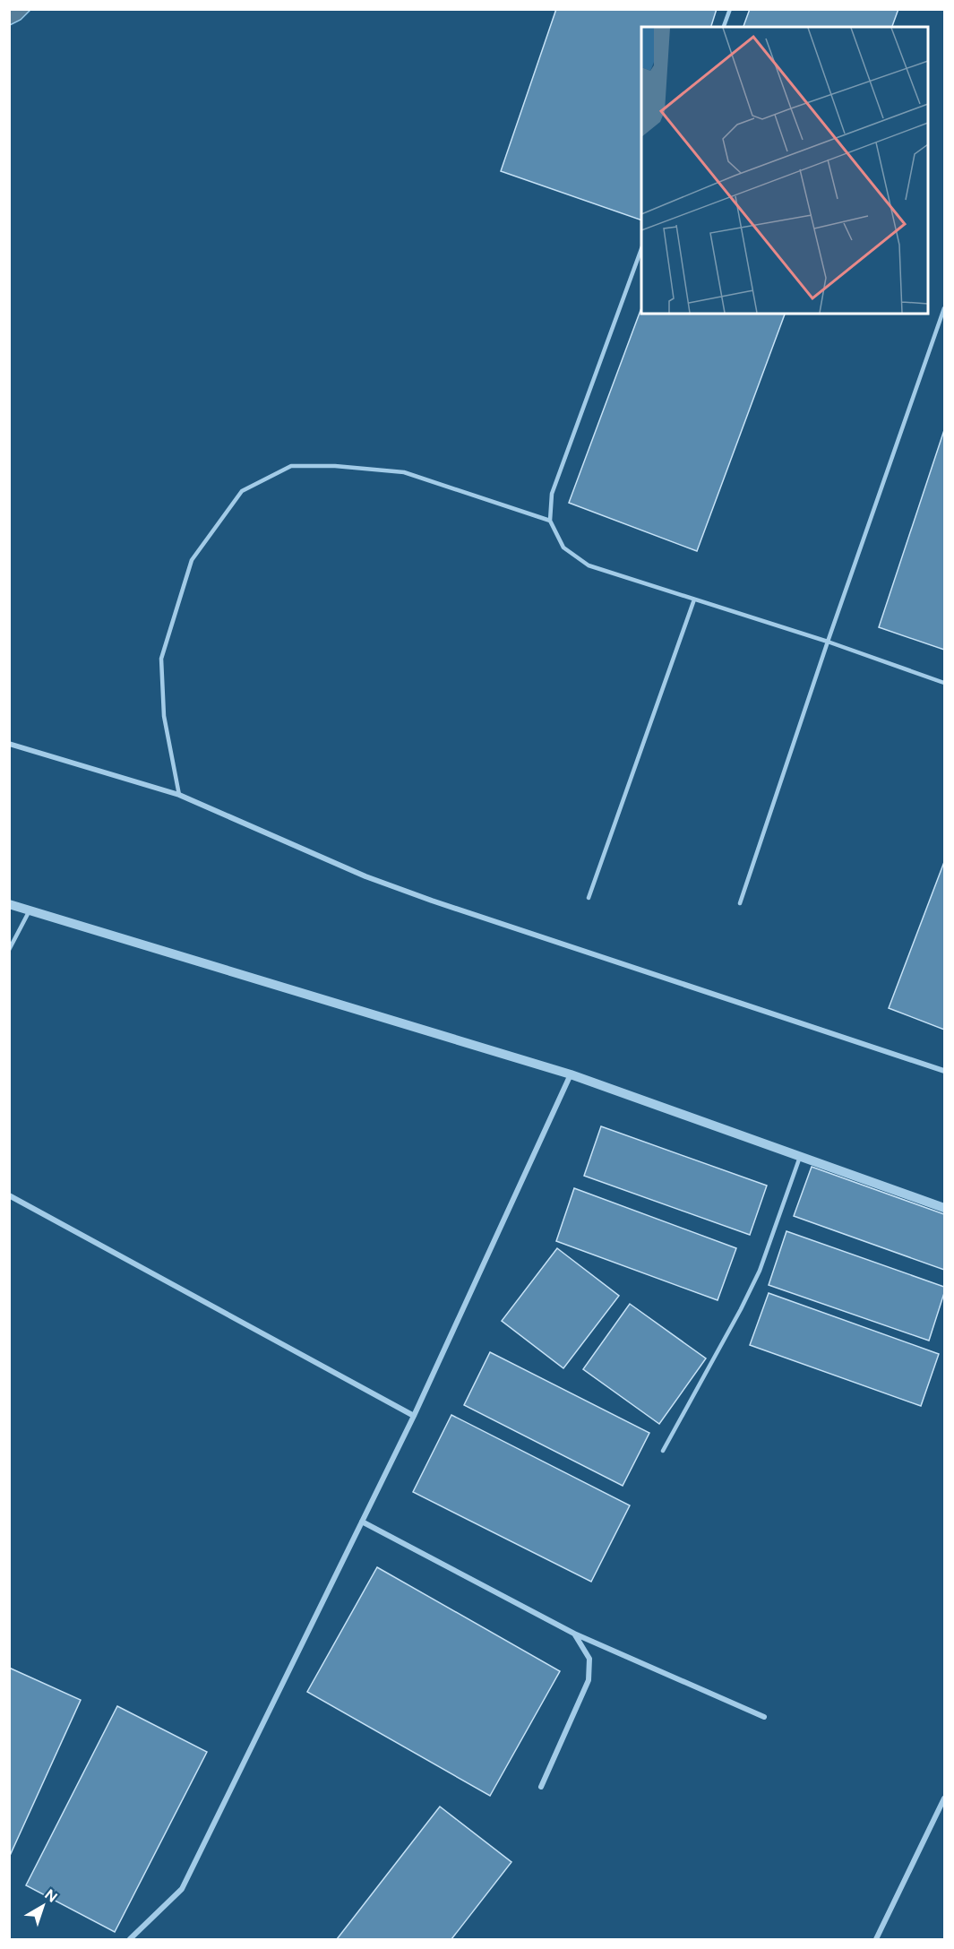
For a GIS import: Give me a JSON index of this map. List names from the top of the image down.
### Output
{
  "north": "top right"
}
